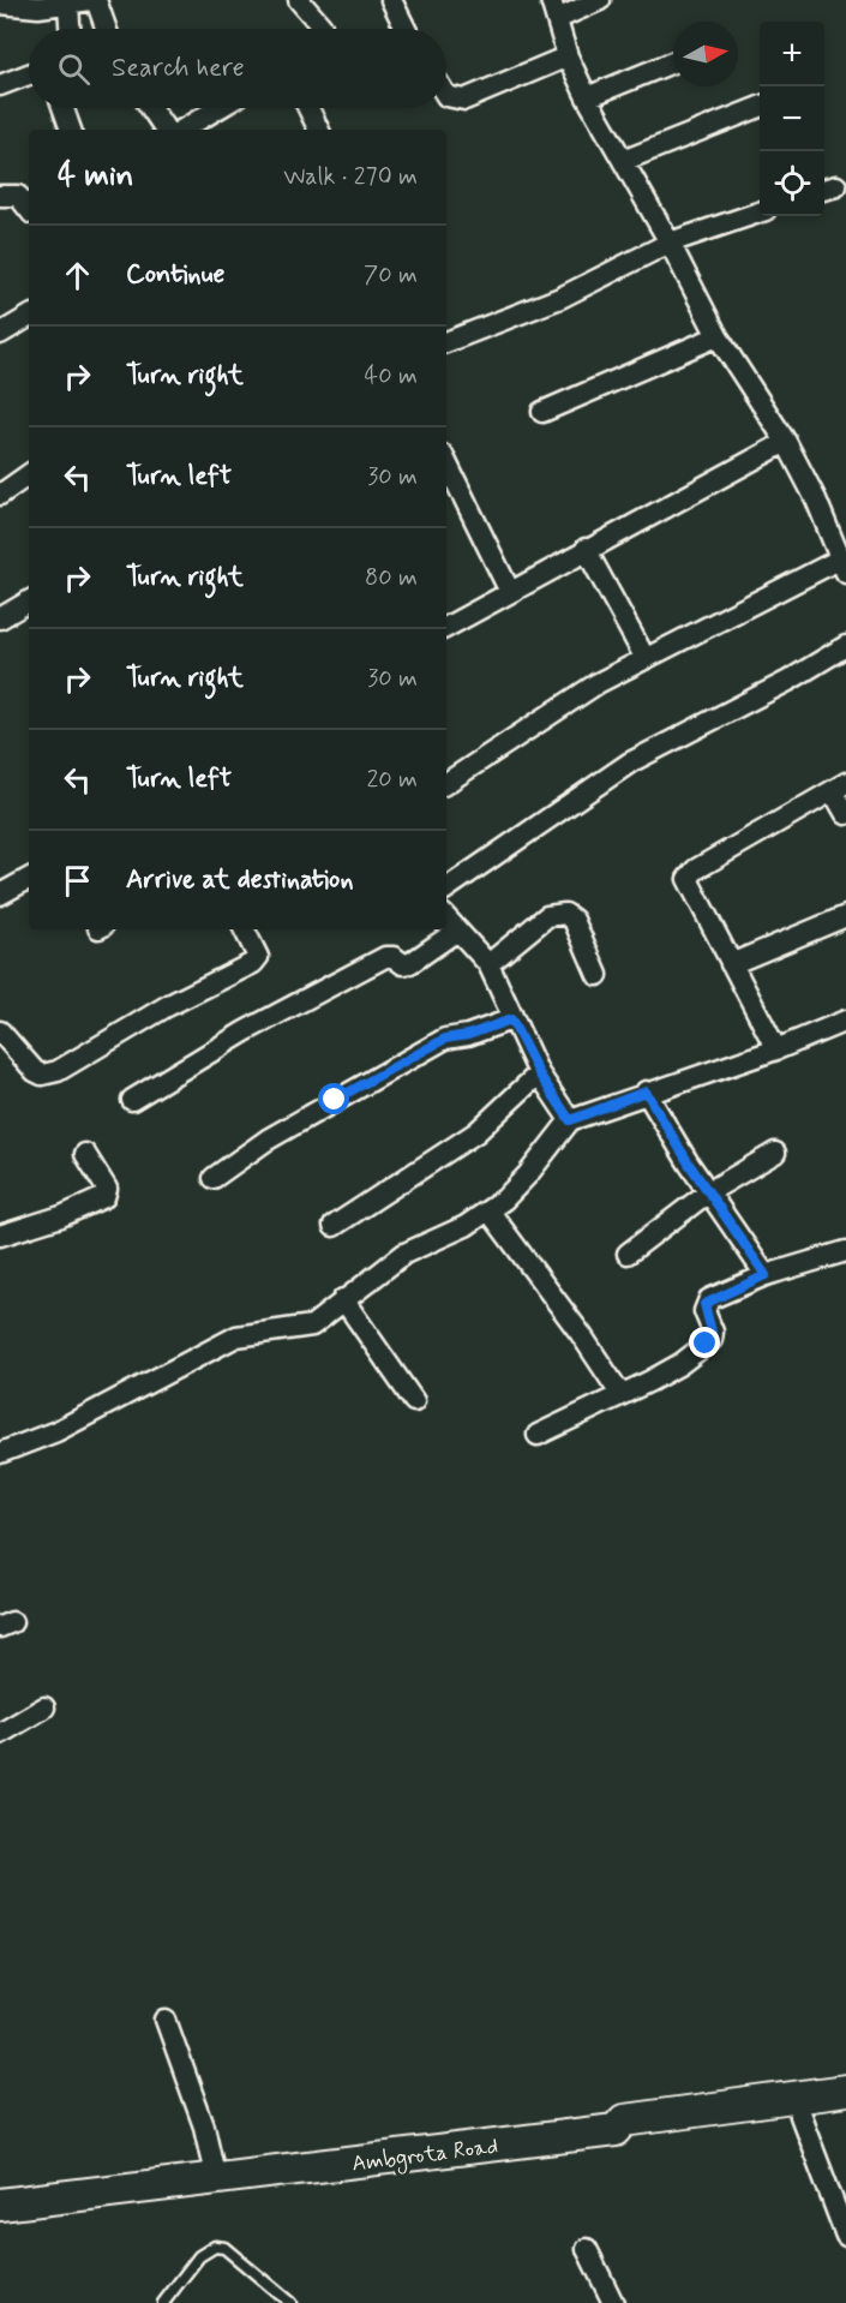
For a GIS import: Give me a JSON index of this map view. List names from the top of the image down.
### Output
{
  "streets": {
    "main road": ["Ambgrota Road"]
  },
  "north": "right",
  "page": {
    "map_buttons": ["+", "−"],
    "search": "Search here",
    "heading": ["4 min", "Walk · 270 m"],
    "list": [
      ["Continue", "70 m"],
      ["Turn right", "40 m"],
      ["Turn left", "30 m"],
      ["Turn right", "80 m"],
      ["Turn right", "30 m"],
      ["Turn left", "20 m"],
      "Arrive at destination"
    ]
  }
}
